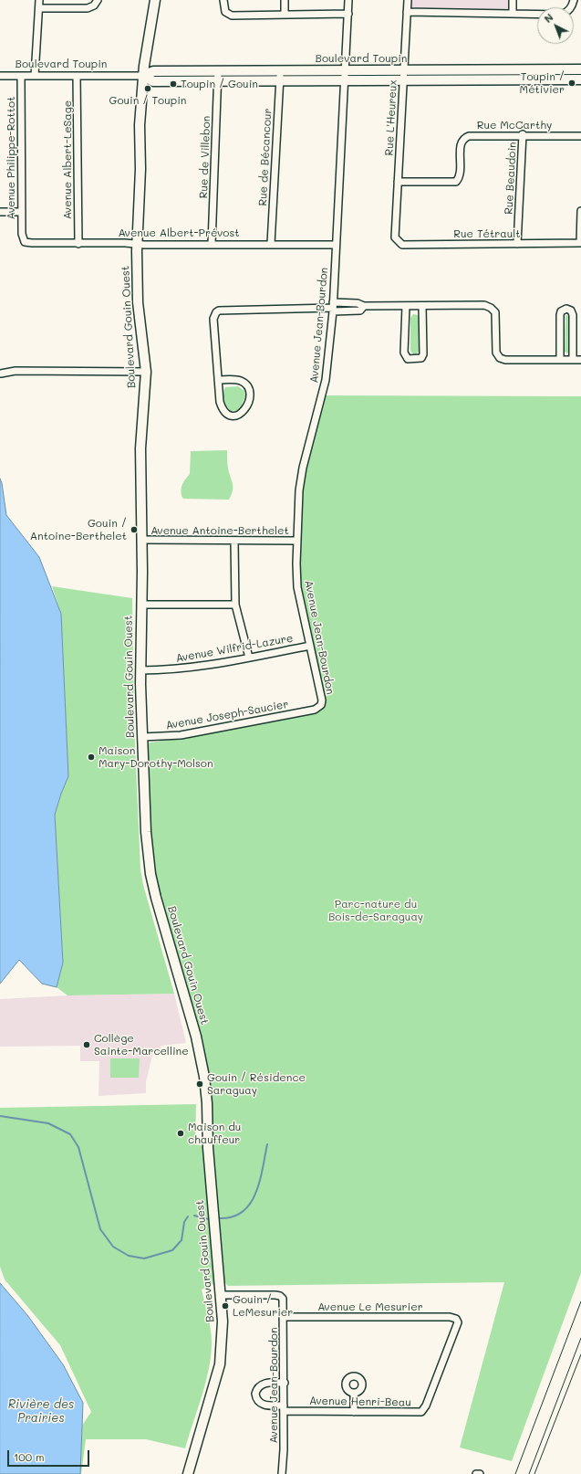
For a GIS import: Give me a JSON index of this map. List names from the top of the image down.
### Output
{
  "streets": {
    "street": [
      "Boulevard Toupin",
      "Rue L'Heureux",
      "Rue McCarthy",
      "Rue de Villebon",
      "Rue de Bécancour",
      "Avenue Philippe-Rottot",
      "Avenue Albert-LeSage",
      "Rue Beaudoin",
      "Avenue Albert-Prévost",
      "Rue Tétrault",
      "Avenue Jean-Bourdon",
      "Boulevard Gouin Ouest",
      "Avenue Antoine-Berthelet",
      "Avenue Wilfrid-Lazure",
      "Avenue Joseph-Saucier",
      "Avenue Le Mesurier",
      "Avenue Henri-Beau"
    ]
  },
  "crossings": [
    ["Boulevard Toupin", "Rue L'Heureux"],
    ["Boulevard Toupin", "Rue de Villebon"],
    ["Boulevard Toupin", "Rue de Bécancour"],
    ["Boulevard Toupin", "Avenue Philippe-Rottot"],
    ["Boulevard Toupin", "Avenue Albert-LeSage"],
    ["Boulevard Toupin", "Avenue Jean-Bourdon"],
    ["Boulevard Toupin", "Boulevard Gouin Ouest"],
    ["Rue L'Heureux", "Rue McCarthy"],
    ["Rue L'Heureux", "Rue Tétrault"],
    ["Rue McCarthy", "Rue Beaudoin"],
    ["Rue de Villebon", "Avenue Albert-Prévost"],
    ["Rue de Bécancour", "Avenue Albert-Prévost"],
    ["Avenue Philippe-Rottot", "Avenue Albert-Prévost"],
    ["Avenue Albert-LeSage", "Avenue Albert-Prévost"],
    ["Rue Beaudoin", "Rue Tétrault"],
    ["Avenue Albert-Prévost", "Avenue Jean-Bourdon"],
    ["Avenue Albert-Prévost", "Boulevard Gouin Ouest"],
    ["Avenue Jean-Bourdon", "Boulevard Gouin Ouest"],
    ["Avenue Jean-Bourdon", "Avenue Antoine-Berthelet"],
    ["Avenue Jean-Bourdon", "Avenue Wilfrid-Lazure"],
    ["Avenue Jean-Bourdon", "Avenue Joseph-Saucier"],
    ["Avenue Jean-Bourdon", "Avenue Le Mesurier"],
    ["Avenue Jean-Bourdon", "Avenue Henri-Beau"],
    ["Boulevard Gouin Ouest", "Avenue Antoine-Berthelet"],
    ["Boulevard Gouin Ouest", "Avenue Wilfrid-Lazure"],
    ["Boulevard Gouin Ouest", "Avenue Joseph-Saucier"],
    ["Avenue Le Mesurier", "Avenue Henri-Beau"]
  ],
  "water": ["Rivière des Prairies"],
  "parks": ["Parc-nature du Bois-de-Saraguay"],
  "places": [
    "Toupin / Métivier",
    "Toupin / Gouin",
    "Gouin / Toupin",
    "Gouin / Antoine-Berthelet",
    "Maison Mary-Dorothy-Molson",
    "Collège Sainte-Marcelline",
    "Gouin / Résidence Saraguay",
    "Maison du chauffeur",
    "Gouin / LeMesurier"
  ],
  "scale_bar": "100 m",
  "north": "top left"
}
